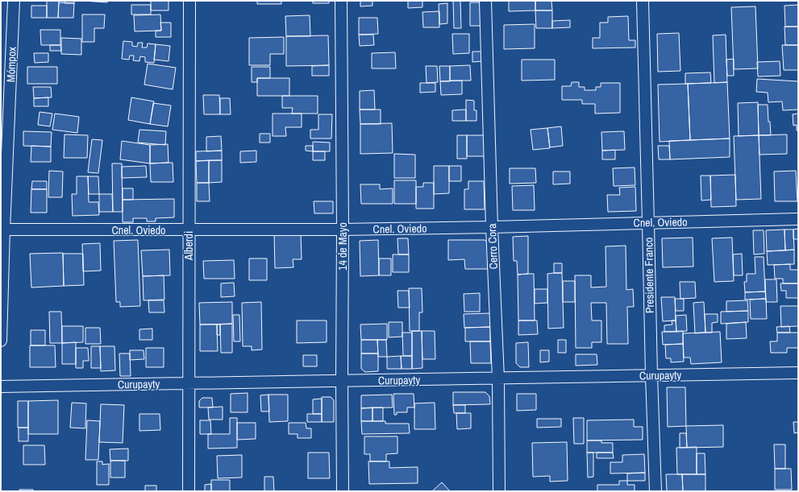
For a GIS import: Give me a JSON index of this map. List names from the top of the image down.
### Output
{
  "streets": {
    "street": [
      "Mómpox",
      "Cnel. Oviedo",
      "Alberdi",
      "14 de Mayo",
      "Cerro Cora",
      "Presidente Franco",
      "Curupayty"
    ]
  },
  "crossings": [
    ["Mómpox", "Cnel. Oviedo"],
    ["Cnel. Oviedo", "Alberdi"],
    ["Cnel. Oviedo", "14 de Mayo"],
    ["Cnel. Oviedo", "Cerro Cora"],
    ["Cnel. Oviedo", "Presidente Franco"],
    ["Alberdi", "Curupayty"],
    ["14 de Mayo", "Curupayty"],
    ["Cerro Cora", "Curupayty"],
    ["Presidente Franco", "Curupayty"]
  ]
}
